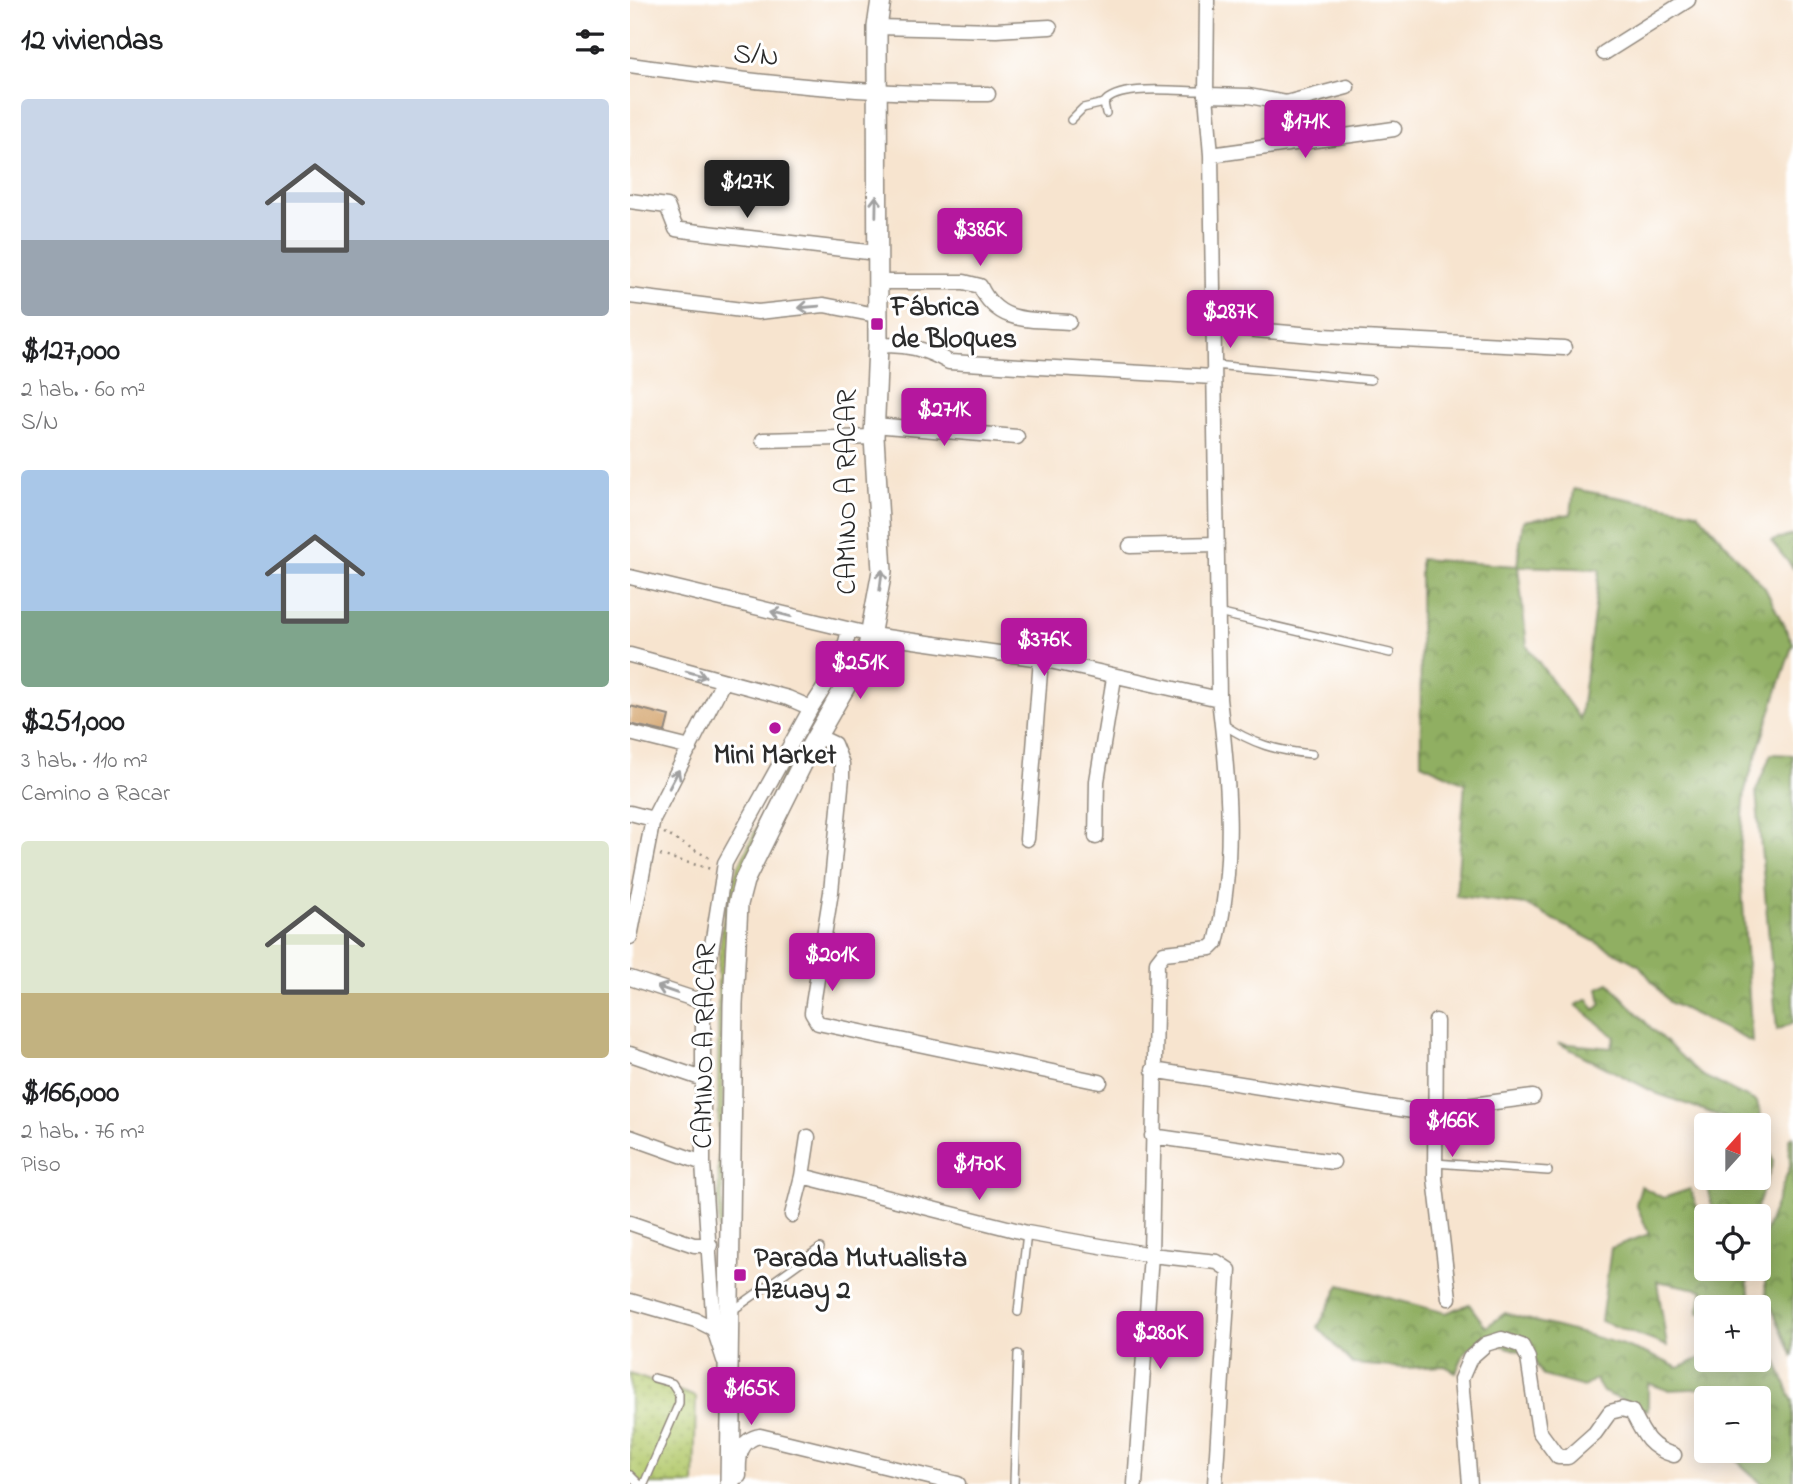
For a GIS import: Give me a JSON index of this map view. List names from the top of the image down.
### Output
{
  "streets": {
    "street": ["S/N", "CAMINO A RACAR"]
  },
  "crossings": [
    ["S/N", "CAMINO A RACAR"]
  ],
  "places": {
    "transit": ["Fábrica de Bloques", "Parada Mutualista Azuay 2"],
    "other": ["Mini Market"]
  },
  "north": "top",
  "page": {
    "heading": "12 viviendas",
    "list": [
      {
        "name": "$127,000",
        "note": "2 hab. · 60 m² · S/N"
      },
      {
        "name": "$251,000",
        "note": "3 hab. · 110 m² · Camino a Racar"
      },
      {
        "name": "$166,000",
        "note": "2 hab. · 76 m² · Piso"
      }
    ],
    "price": [
      "$171K",
      "$127K",
      "$386K",
      "$287K",
      "$271K",
      "$376K",
      "$251K",
      "$201K",
      "$166K",
      "$170K",
      "$280K",
      "$165K"
    ],
    "map_buttons": ["+", "−"]
  }
}
